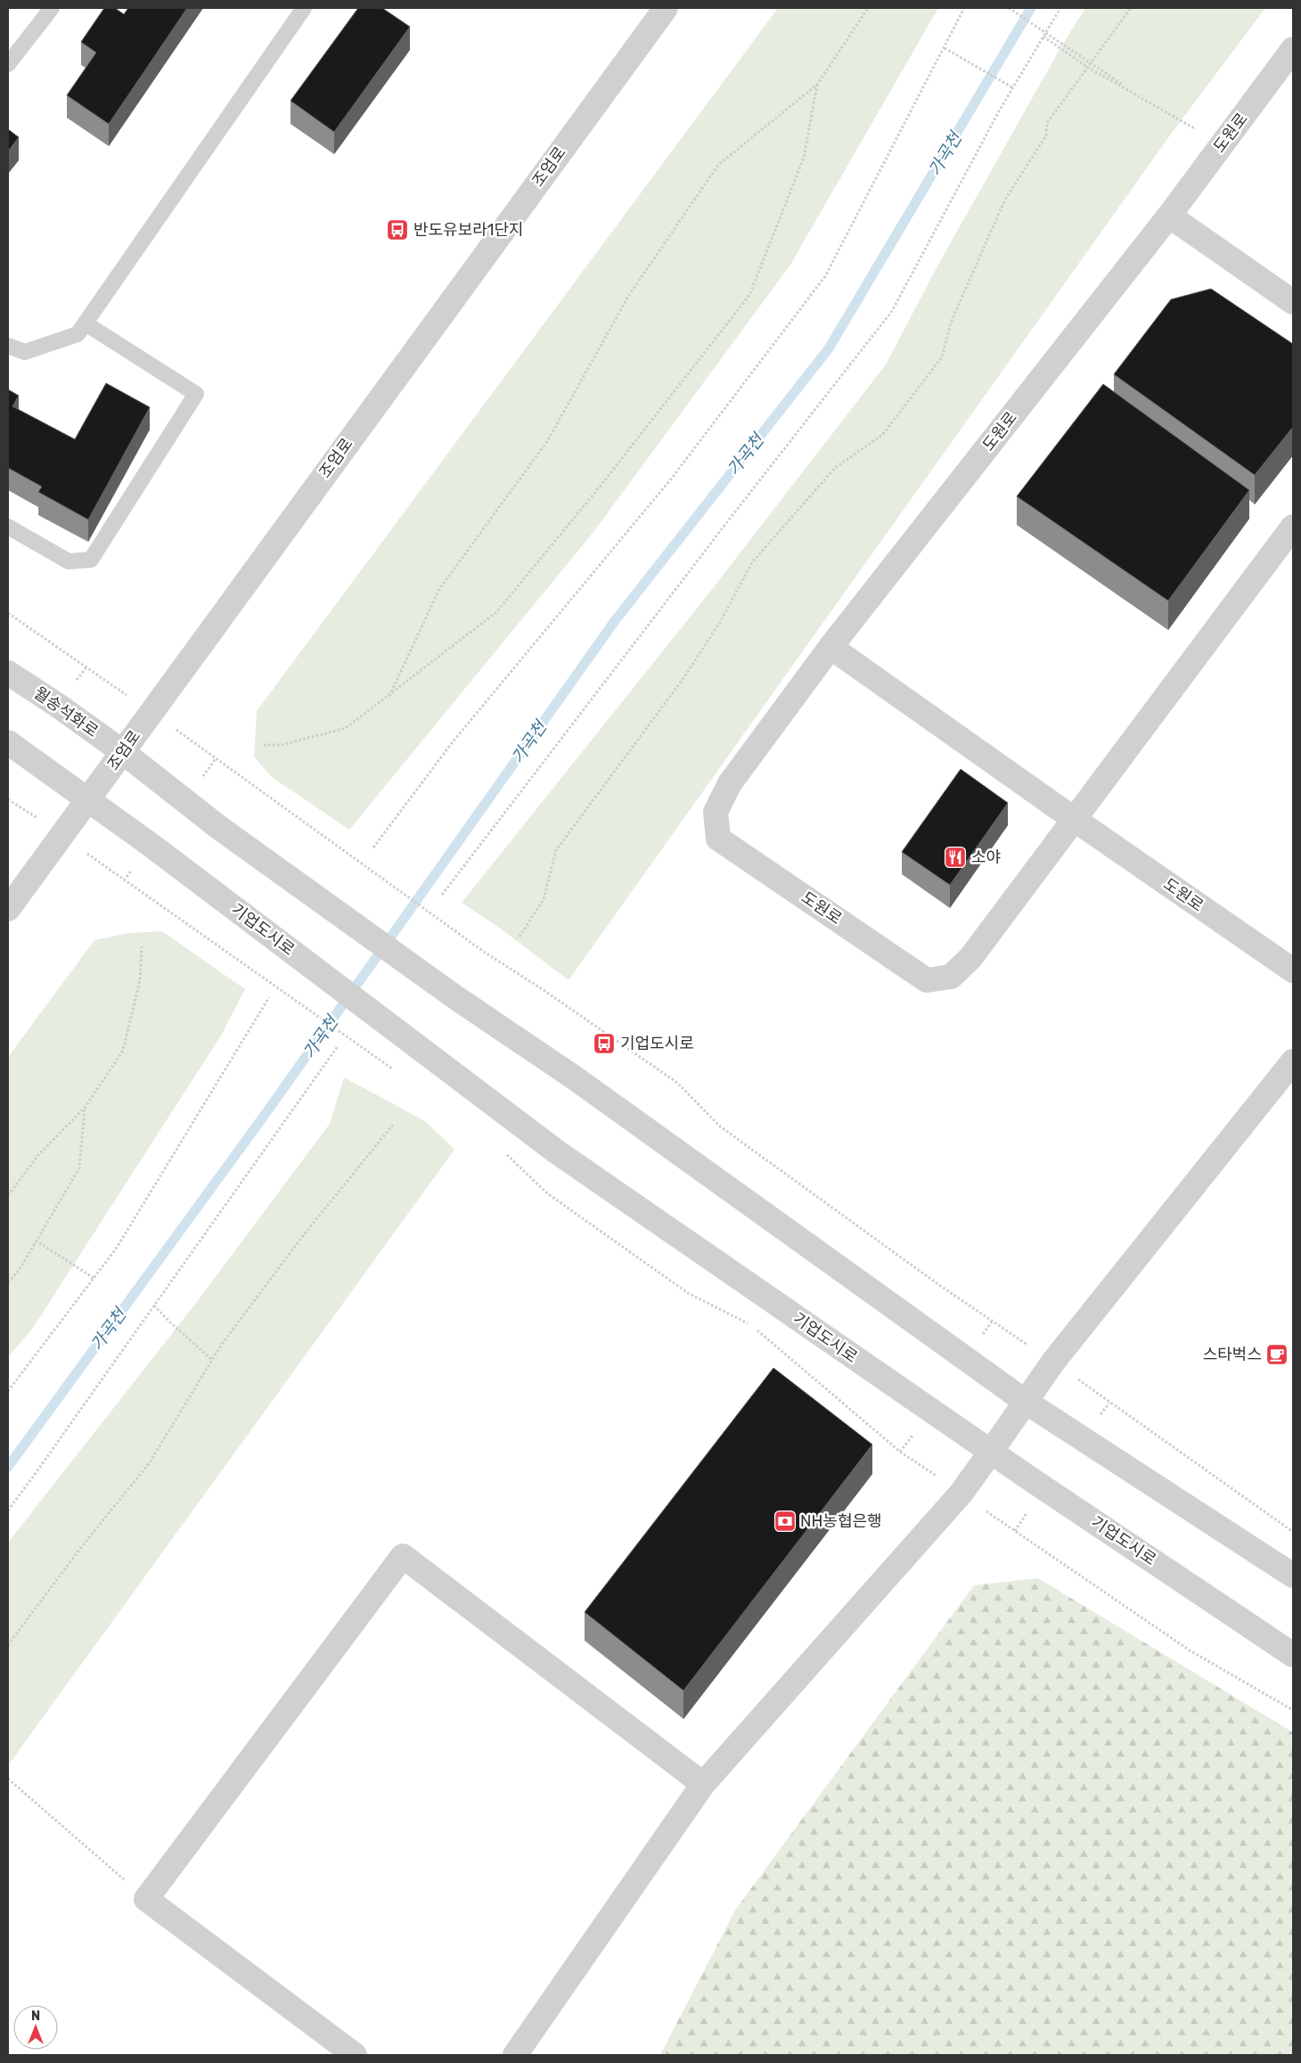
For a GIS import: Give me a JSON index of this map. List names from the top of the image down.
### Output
{
  "streets": {
    "street": [
      "도원로",
      "조엄로",
      "월송석화로",
      "기업도시로"
    ]
  },
  "crossings": [
    ["조엄로", "월송석화로"],
    ["조엄로", "기업도시로"]
  ],
  "water": ["가곡천"],
  "places": {
    "bus stop": ["반도유보라1단지", "기업도시로"],
    "restaurant": ["소야"],
    "cafe": ["스타벅스"],
    "bank": ["NH농협은행"]
  },
  "north": "top"
}
